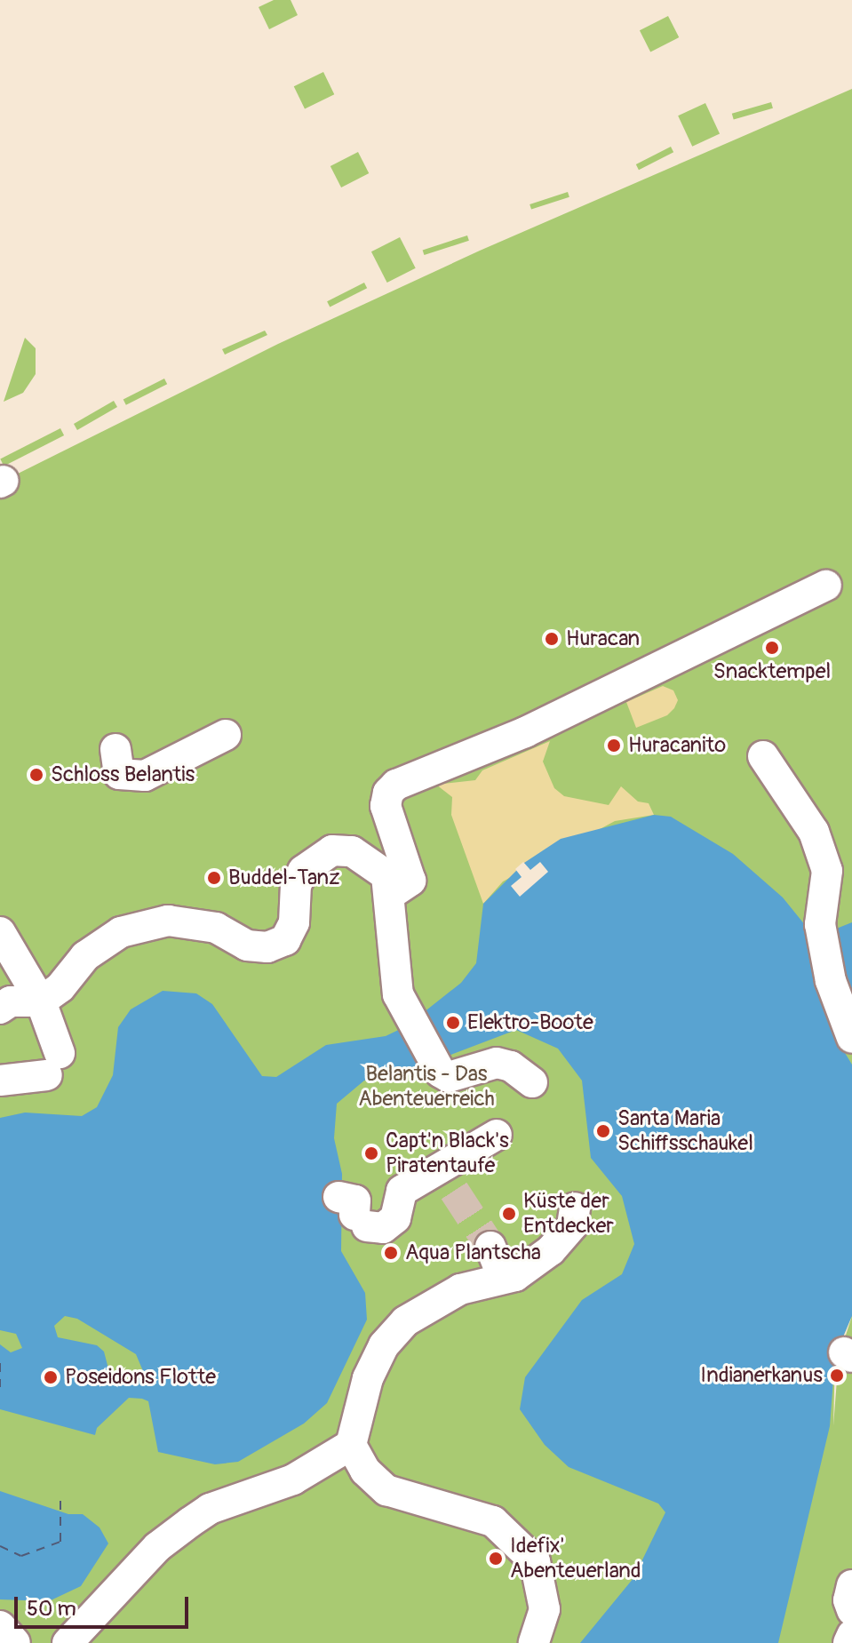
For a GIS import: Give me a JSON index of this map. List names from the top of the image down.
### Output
{
  "parks": ["Belantis - Das Abenteuerreich"],
  "places": [
    "Huracan",
    "Snacktempel",
    "Huracanito",
    "Schloss Belantis",
    "Buddel-Tanz",
    "Elektro-Boote",
    "Santa Maria Schiffsschaukel",
    "Capt'n Black's Piratentaufe",
    "Küste der Entdecker",
    "Aqua Plantscha",
    "Indianerkanus",
    "Poseidons Flotte",
    "Idefix' Abenteuerland"
  ],
  "scale_bar": "50 m"
}
